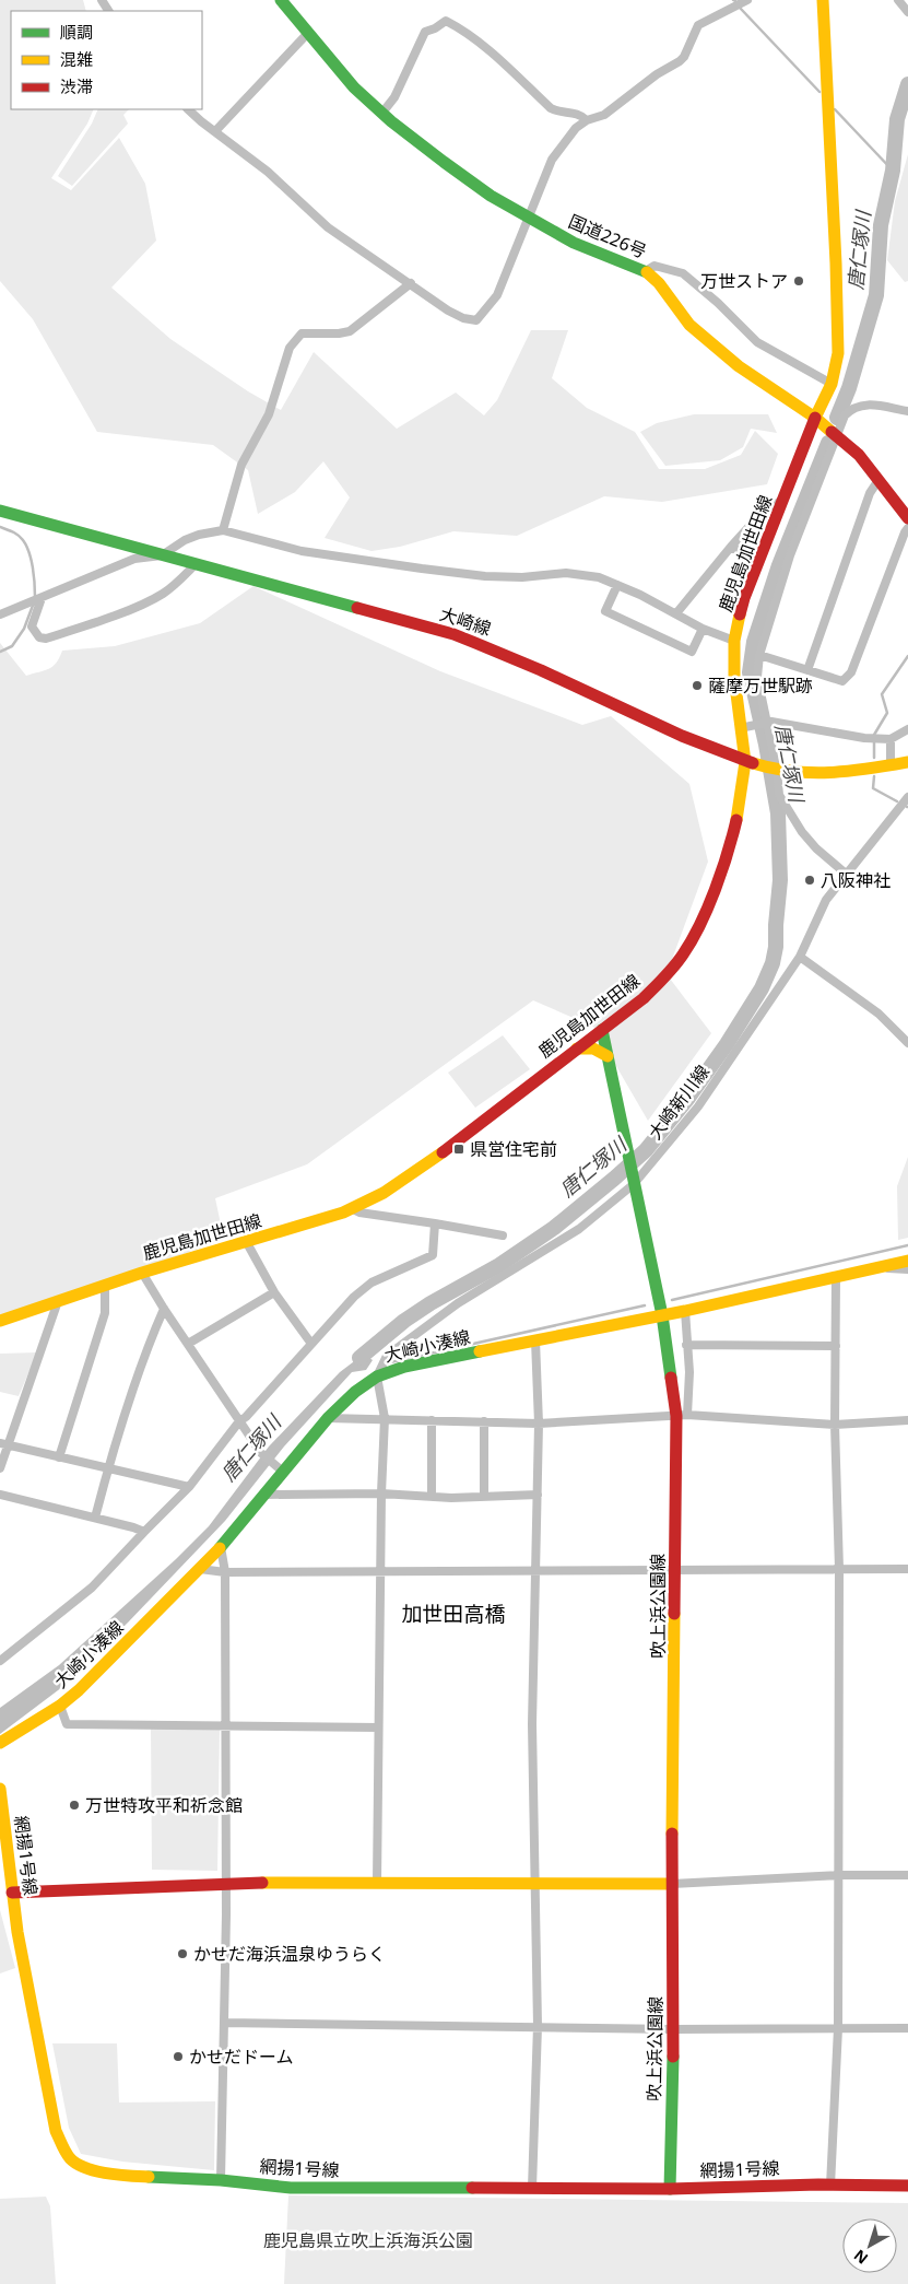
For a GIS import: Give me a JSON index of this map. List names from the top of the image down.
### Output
{
  "streets": {
    "main road": [
      "国道226号",
      "鹿児島加世田線",
      "大崎線",
      "大崎小湊線",
      "吹上浜公園線",
      "網揚1号線"
    ],
    "street": ["大崎新川線"]
  },
  "crossings": [
    ["国道226号", "鹿児島加世田線"],
    ["鹿児島加世田線", "大崎線"],
    ["鹿児島加世田線", "吹上浜公園線"],
    ["大崎新川線", "大崎小湊線"],
    ["大崎新川線", "吹上浜公園線"],
    ["大崎小湊線", "吹上浜公園線"],
    ["吹上浜公園線", "網揚1号線"]
  ],
  "districts": ["加世田高橋"],
  "water": ["唐仁塚川"],
  "parks": ["鹿児島県立吹上浜海浜公園"],
  "places": {
    "other": [
      "万世ストア",
      "薩摩万世駅跡",
      "八阪神社",
      "万世特攻平和祈念館",
      "かせだ海浜温泉ゆうらく",
      "かせだドーム"
    ],
    "transit": ["県営住宅前"]
  },
  "legend": ["順調", "混雑", "渋滞"],
  "north": "bottom left"
}
